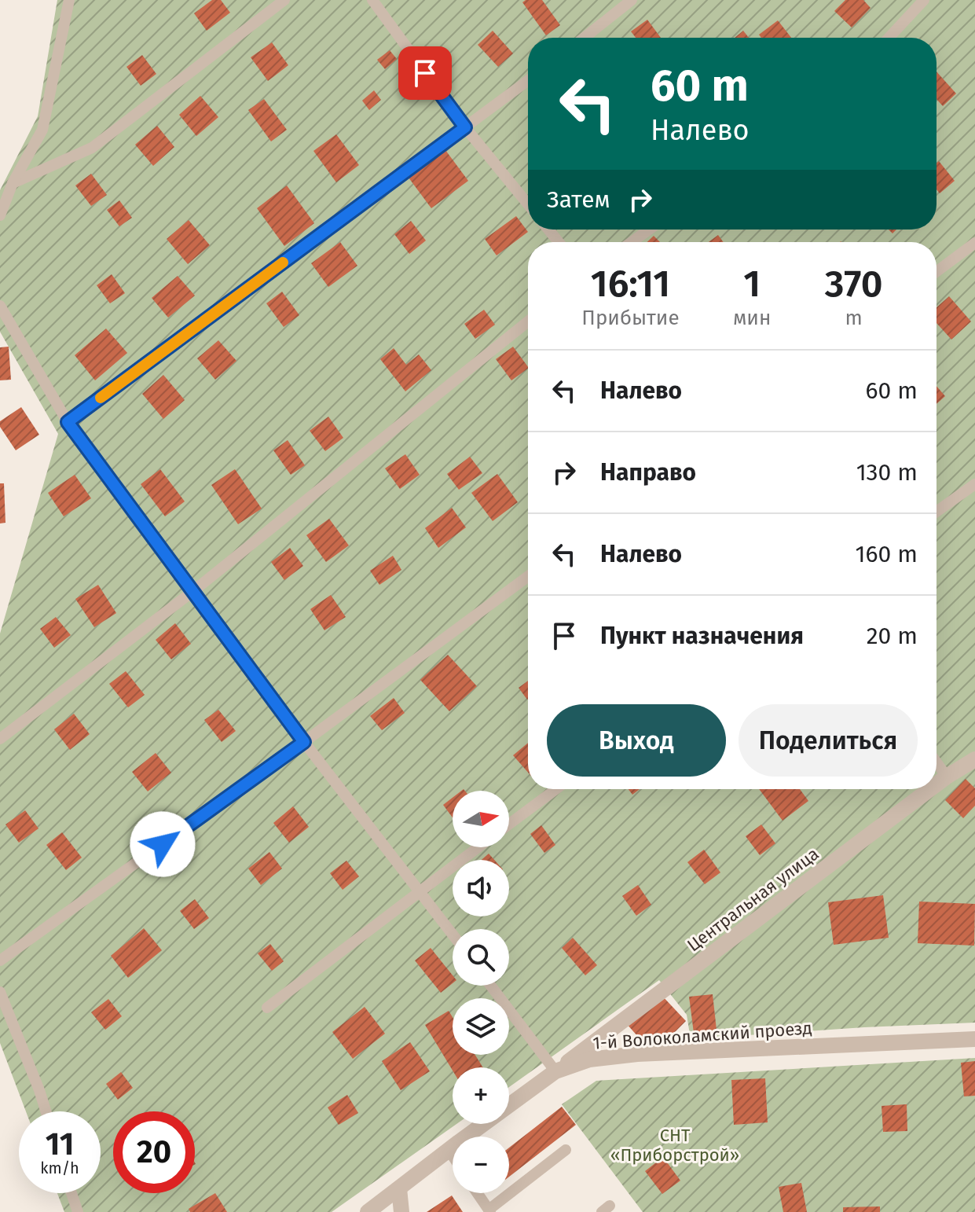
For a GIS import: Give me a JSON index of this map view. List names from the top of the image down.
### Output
{
  "streets": {
    "street": ["Центральная улица", "1-й Волоколамский проезд"]
  },
  "crossings": [
    ["Центральная улица", "1-й Волоколамский проезд"]
  ],
  "parks": ["СНТ «Приборстрой»"],
  "north": "right",
  "page": {
    "turn": ["60 m", "Налево"],
    "then": "Затем",
    "eta": [
      "16:11",
      "Прибытие",
      "1",
      "мин",
      "370",
      "m"
    ],
    "list": [
      {
        "name": "Налево",
        "value": "60 m"
      },
      {
        "name": "Направо",
        "value": "130 m"
      },
      {
        "name": "Налево",
        "value": "160 m"
      },
      {
        "name": "Пункт назначения",
        "value": "20 m"
      }
    ],
    "buttons": ["Выход", "Поделиться"],
    "map_buttons": ["+", "−"],
    "speed": "11 km/h",
    "limit": "20"
  }
}
